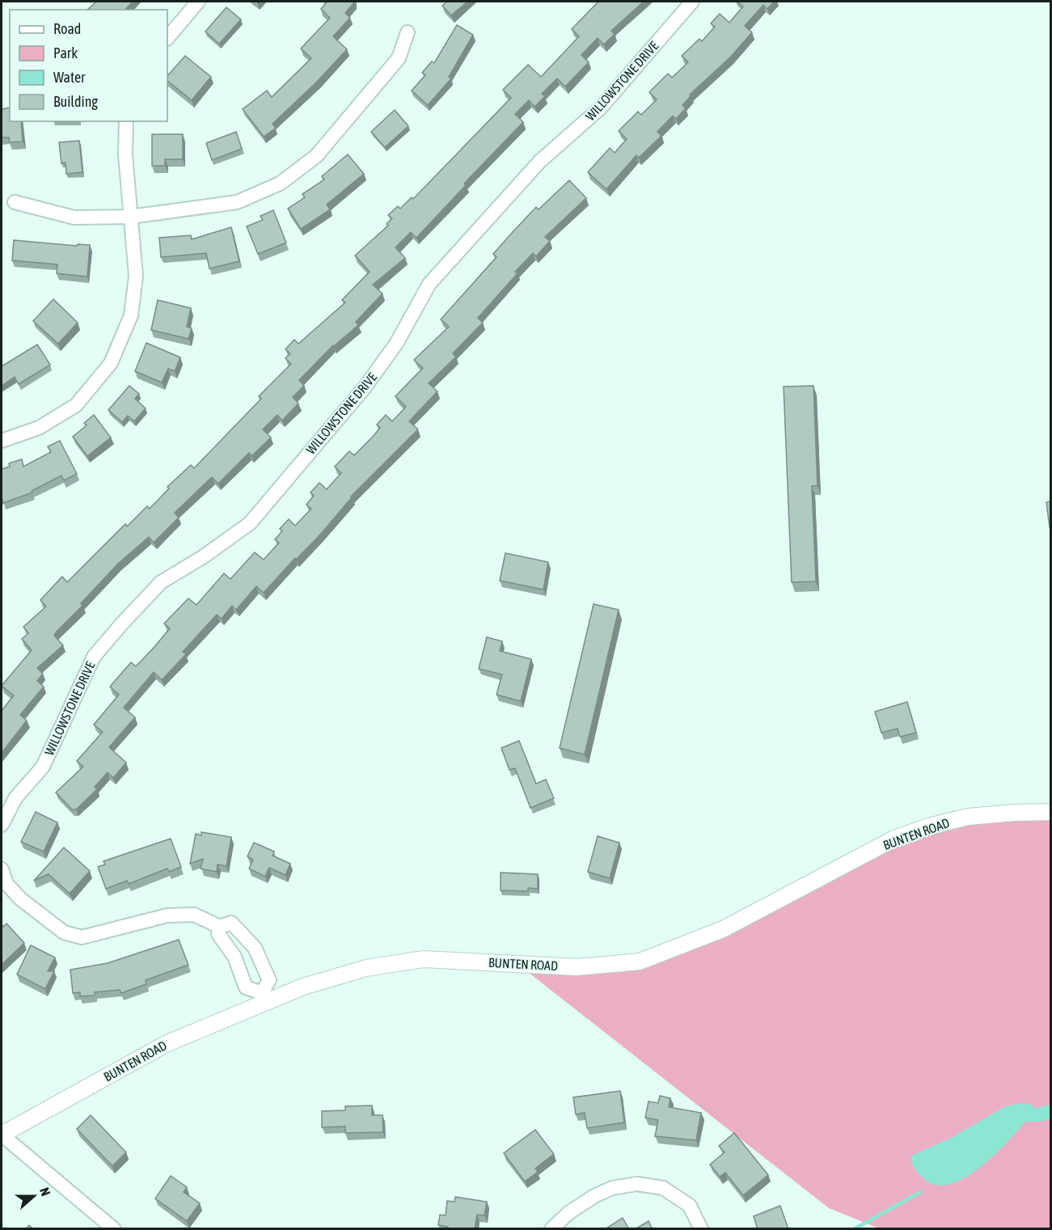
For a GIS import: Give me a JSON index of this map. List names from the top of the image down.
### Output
{
  "streets": {
    "street": ["WILLOWSTONE DRIVE", "BUNTEN ROAD"]
  },
  "legend": [
    "Road",
    "Park",
    "Water",
    "Building"
  ],
  "north": "right"
}
